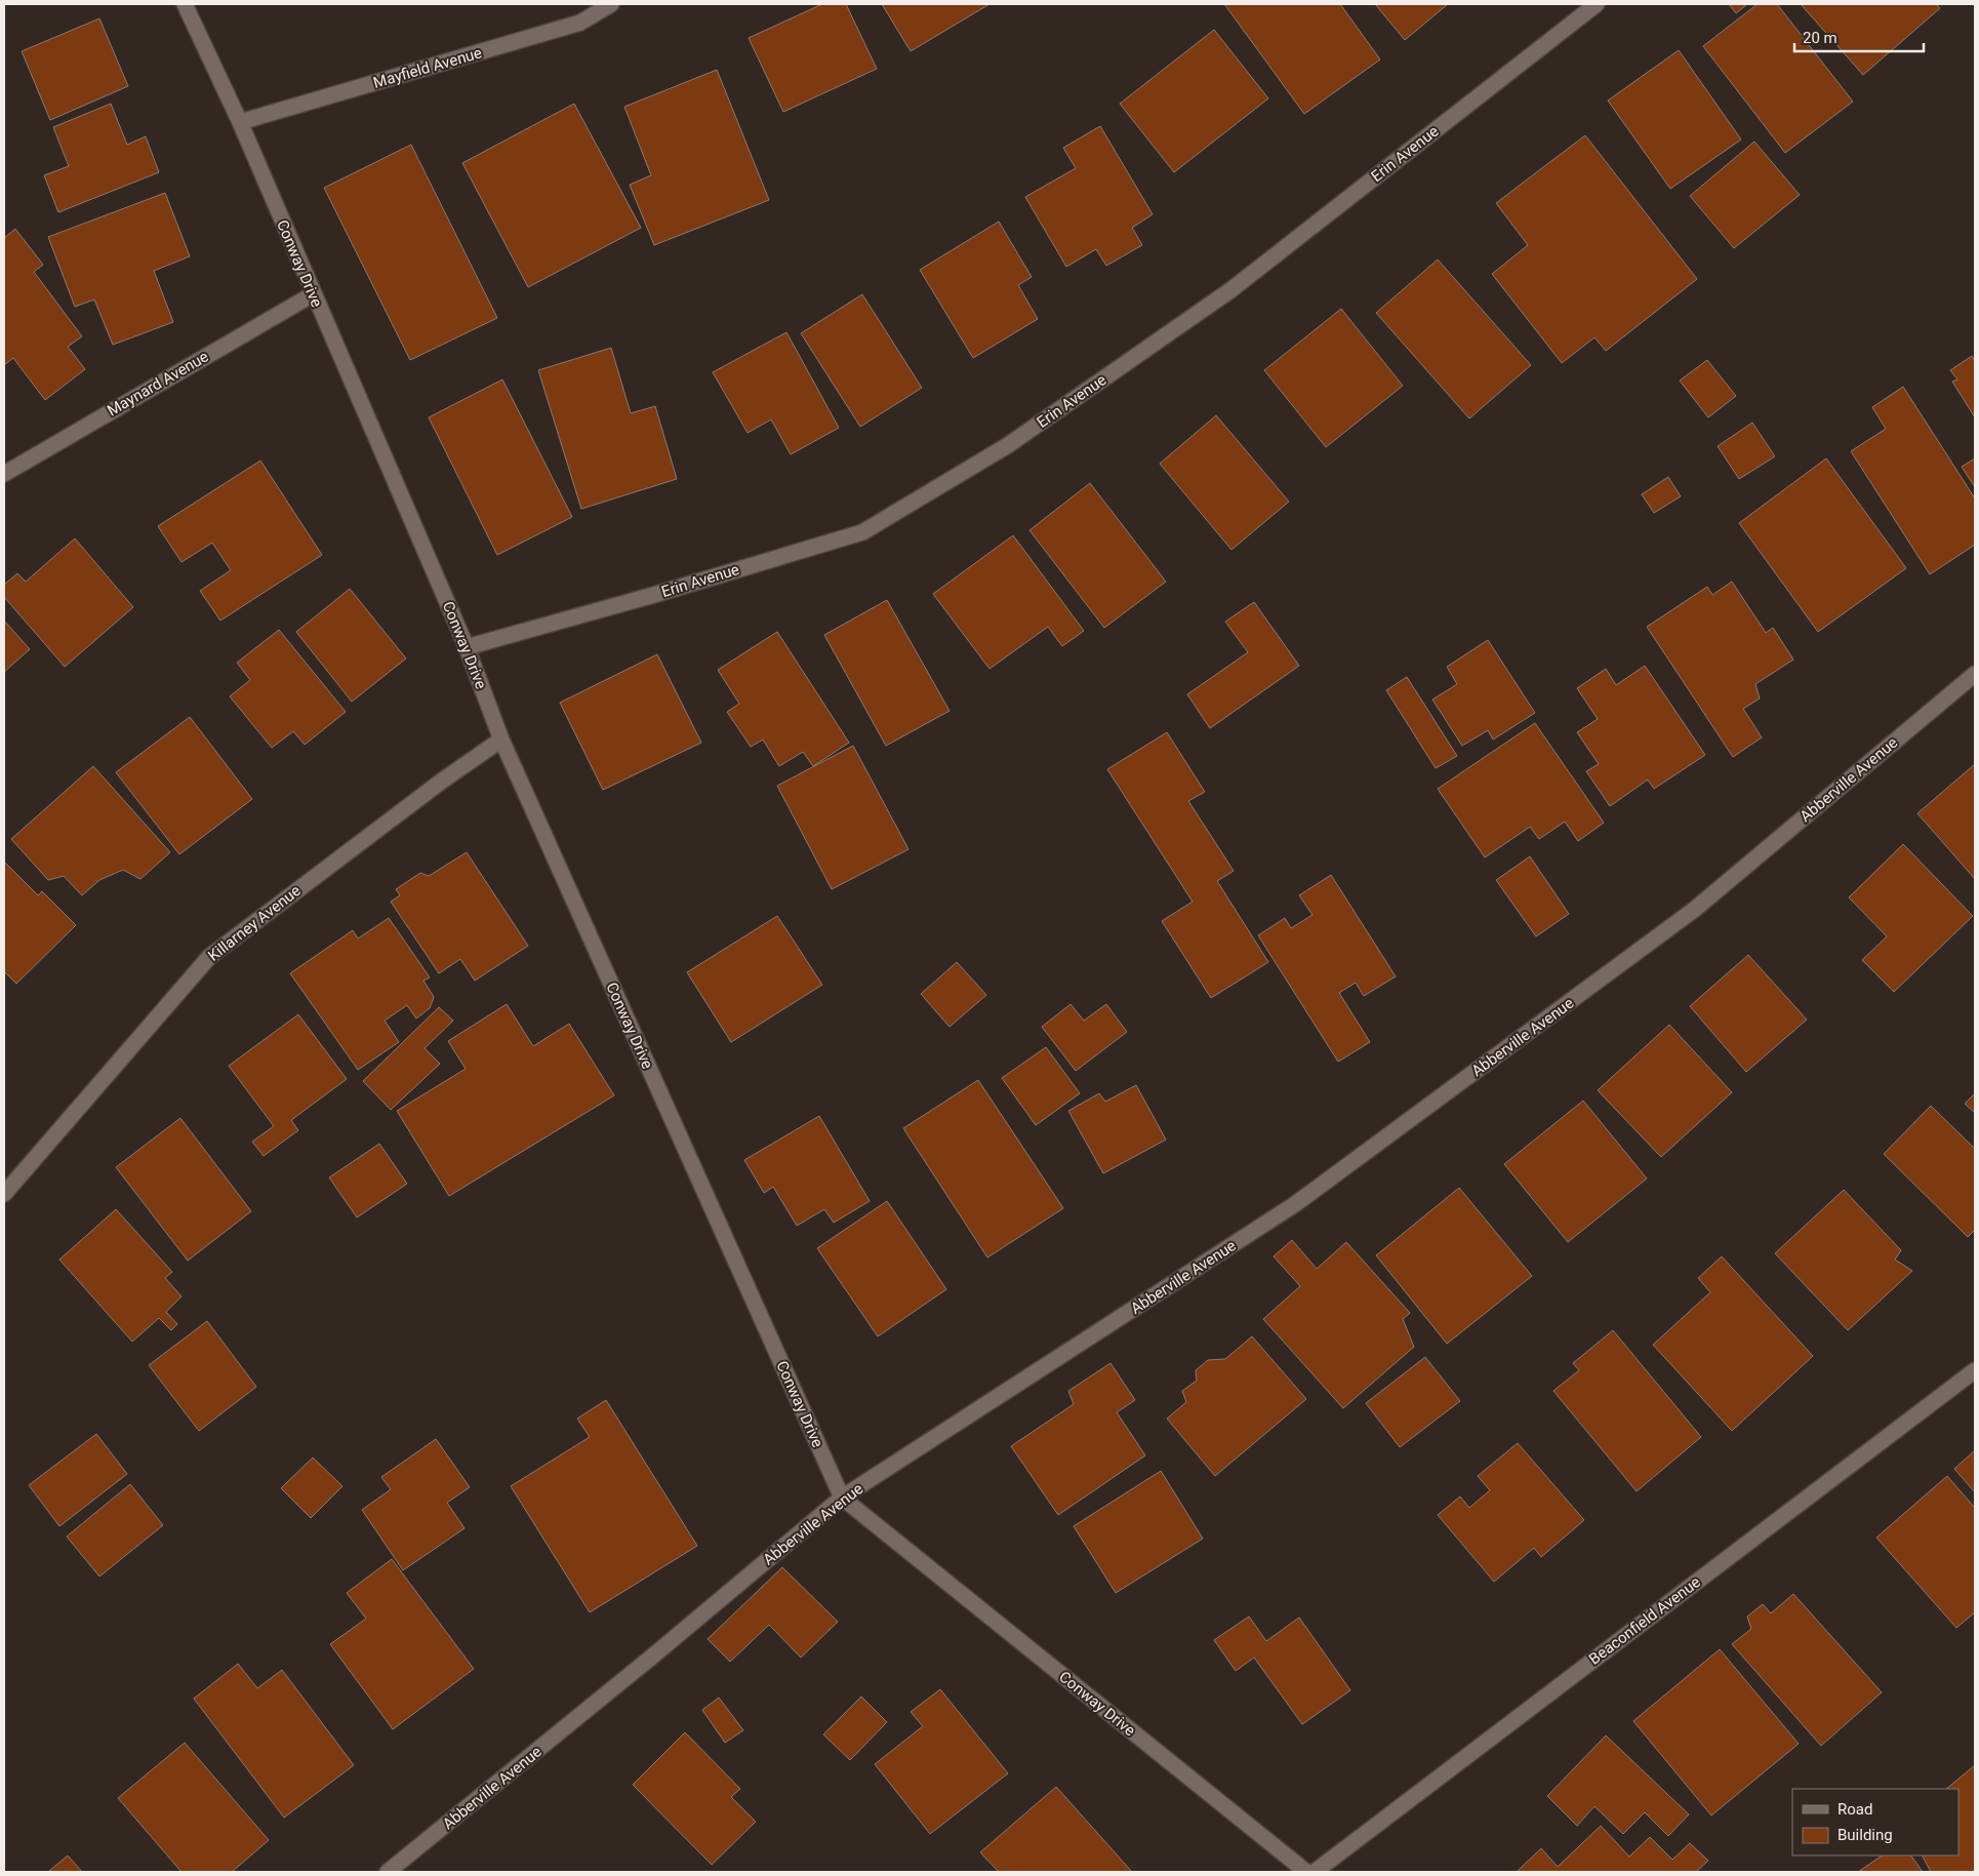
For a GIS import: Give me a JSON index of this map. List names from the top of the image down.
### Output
{
  "streets": {
    "street": [
      "Mayfield Avenue",
      "Erin Avenue",
      "Conway Drive",
      "Maynard Avenue",
      "Abberville Avenue",
      "Killarney Avenue",
      "Beaconfield Avenue"
    ]
  },
  "crossings": [
    ["Mayfield Avenue", "Conway Drive"],
    ["Erin Avenue", "Conway Drive"],
    ["Conway Drive", "Maynard Avenue"],
    ["Conway Drive", "Abberville Avenue"],
    ["Conway Drive", "Killarney Avenue"]
  ],
  "legend": ["Road", "Building"],
  "scale_bar": "20 m"
}
